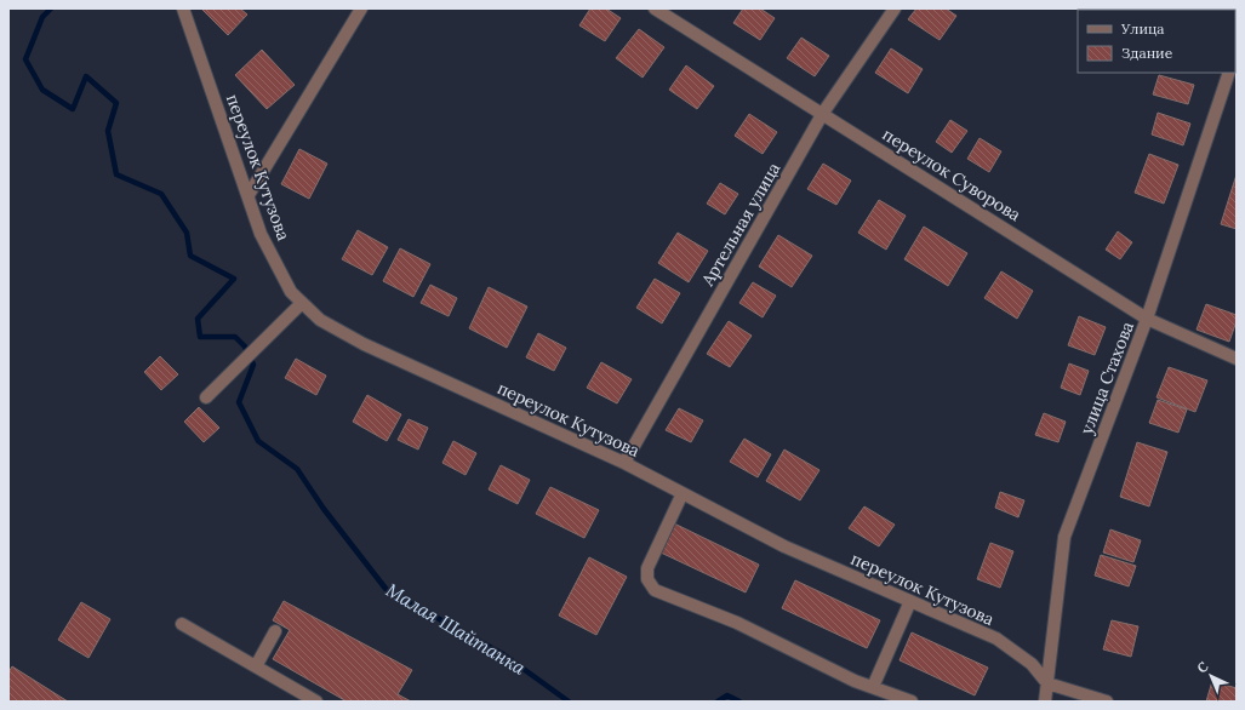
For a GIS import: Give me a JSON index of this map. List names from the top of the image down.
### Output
{
  "streets": {
    "street": [
      "переулок Кутузова",
      "переулок Суворова",
      "Артельная улица",
      "улица Стахова"
    ]
  },
  "crossings": [
    ["переулок Кутузова", "Артельная улица"],
    ["переулок Кутузова", "улица Стахова"],
    ["переулок Суворова", "Артельная улица"],
    ["переулок Суворова", "улица Стахова"]
  ],
  "water": ["Малая Шайтанка"],
  "legend": ["Улица", "Здание"],
  "north": "top left"
}
